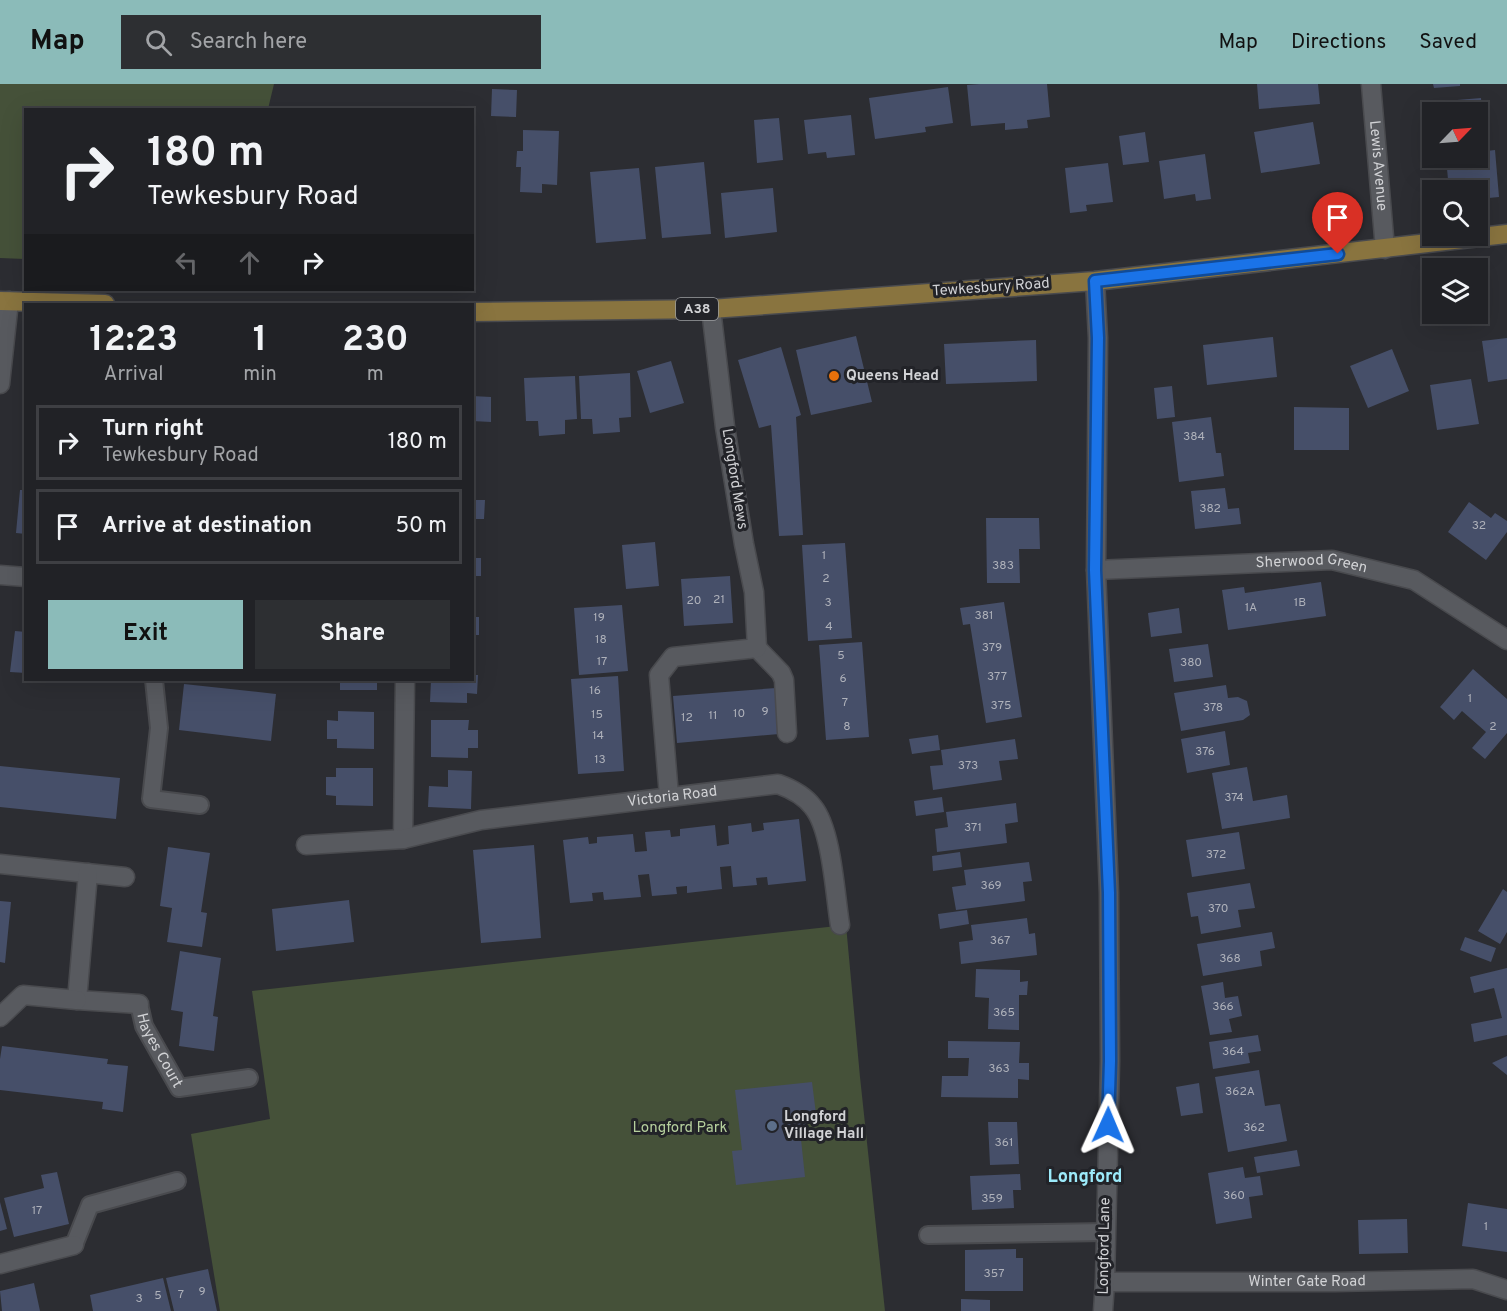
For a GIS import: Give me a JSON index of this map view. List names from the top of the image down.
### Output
{
  "streets": {
    "main road": ["Tewkesbury Road", "A38"],
    "street": [
      "Lewis Avenue",
      "Longford Mews",
      "Sherwood Green",
      "Victoria Road",
      "Hayes Court",
      "Longford Lane",
      "Winter Gate Road"
    ]
  },
  "crossings": [
    ["Lewis Avenue", "Tewkesbury Road"],
    ["Tewkesbury Road", "Longford Mews"],
    ["Tewkesbury Road", "Longford Lane"],
    ["Sherwood Green", "Longford Lane"],
    ["Longford Lane", "Winter Gate Road"]
  ],
  "districts": ["Longford"],
  "parks": ["Longford Park"],
  "places": ["Queens Head", "Longford Village Hall"],
  "house_numbers": [
    "384",
    "382",
    "32",
    "1",
    "383",
    "2",
    "21",
    "20",
    "3",
    "1B",
    "1A",
    "381",
    "19",
    "4",
    "18",
    "379",
    "5",
    "17",
    "380",
    "377",
    "6",
    "16",
    "1",
    "7",
    "375",
    "378",
    "9",
    "10",
    "15",
    "11",
    "12",
    "8",
    "2",
    "14",
    "376",
    "13",
    "373",
    "374",
    "371",
    "372",
    "369",
    "370",
    "367",
    "368",
    "366",
    "365",
    "364",
    "363",
    "362A",
    "362",
    "361",
    "360",
    "359",
    "17",
    "1",
    "357",
    "9",
    "7",
    "5",
    "3"
  ],
  "north": "top right",
  "page": {
    "header": "Map",
    "search": "Search here",
    "nav": ["Map", "Directions", "Saved"],
    "turn": ["180 m", "Tewkesbury Road"],
    "eta": [
      "12:23",
      "Arrival",
      "1",
      "min",
      "230",
      "m"
    ],
    "list": [
      {
        "name": "Turn right",
        "note": "Tewkesbury Road",
        "value": "180 m"
      },
      {
        "name": "Arrive at destination",
        "value": "50 m"
      }
    ],
    "buttons": ["Exit", "Share"]
  }
}
